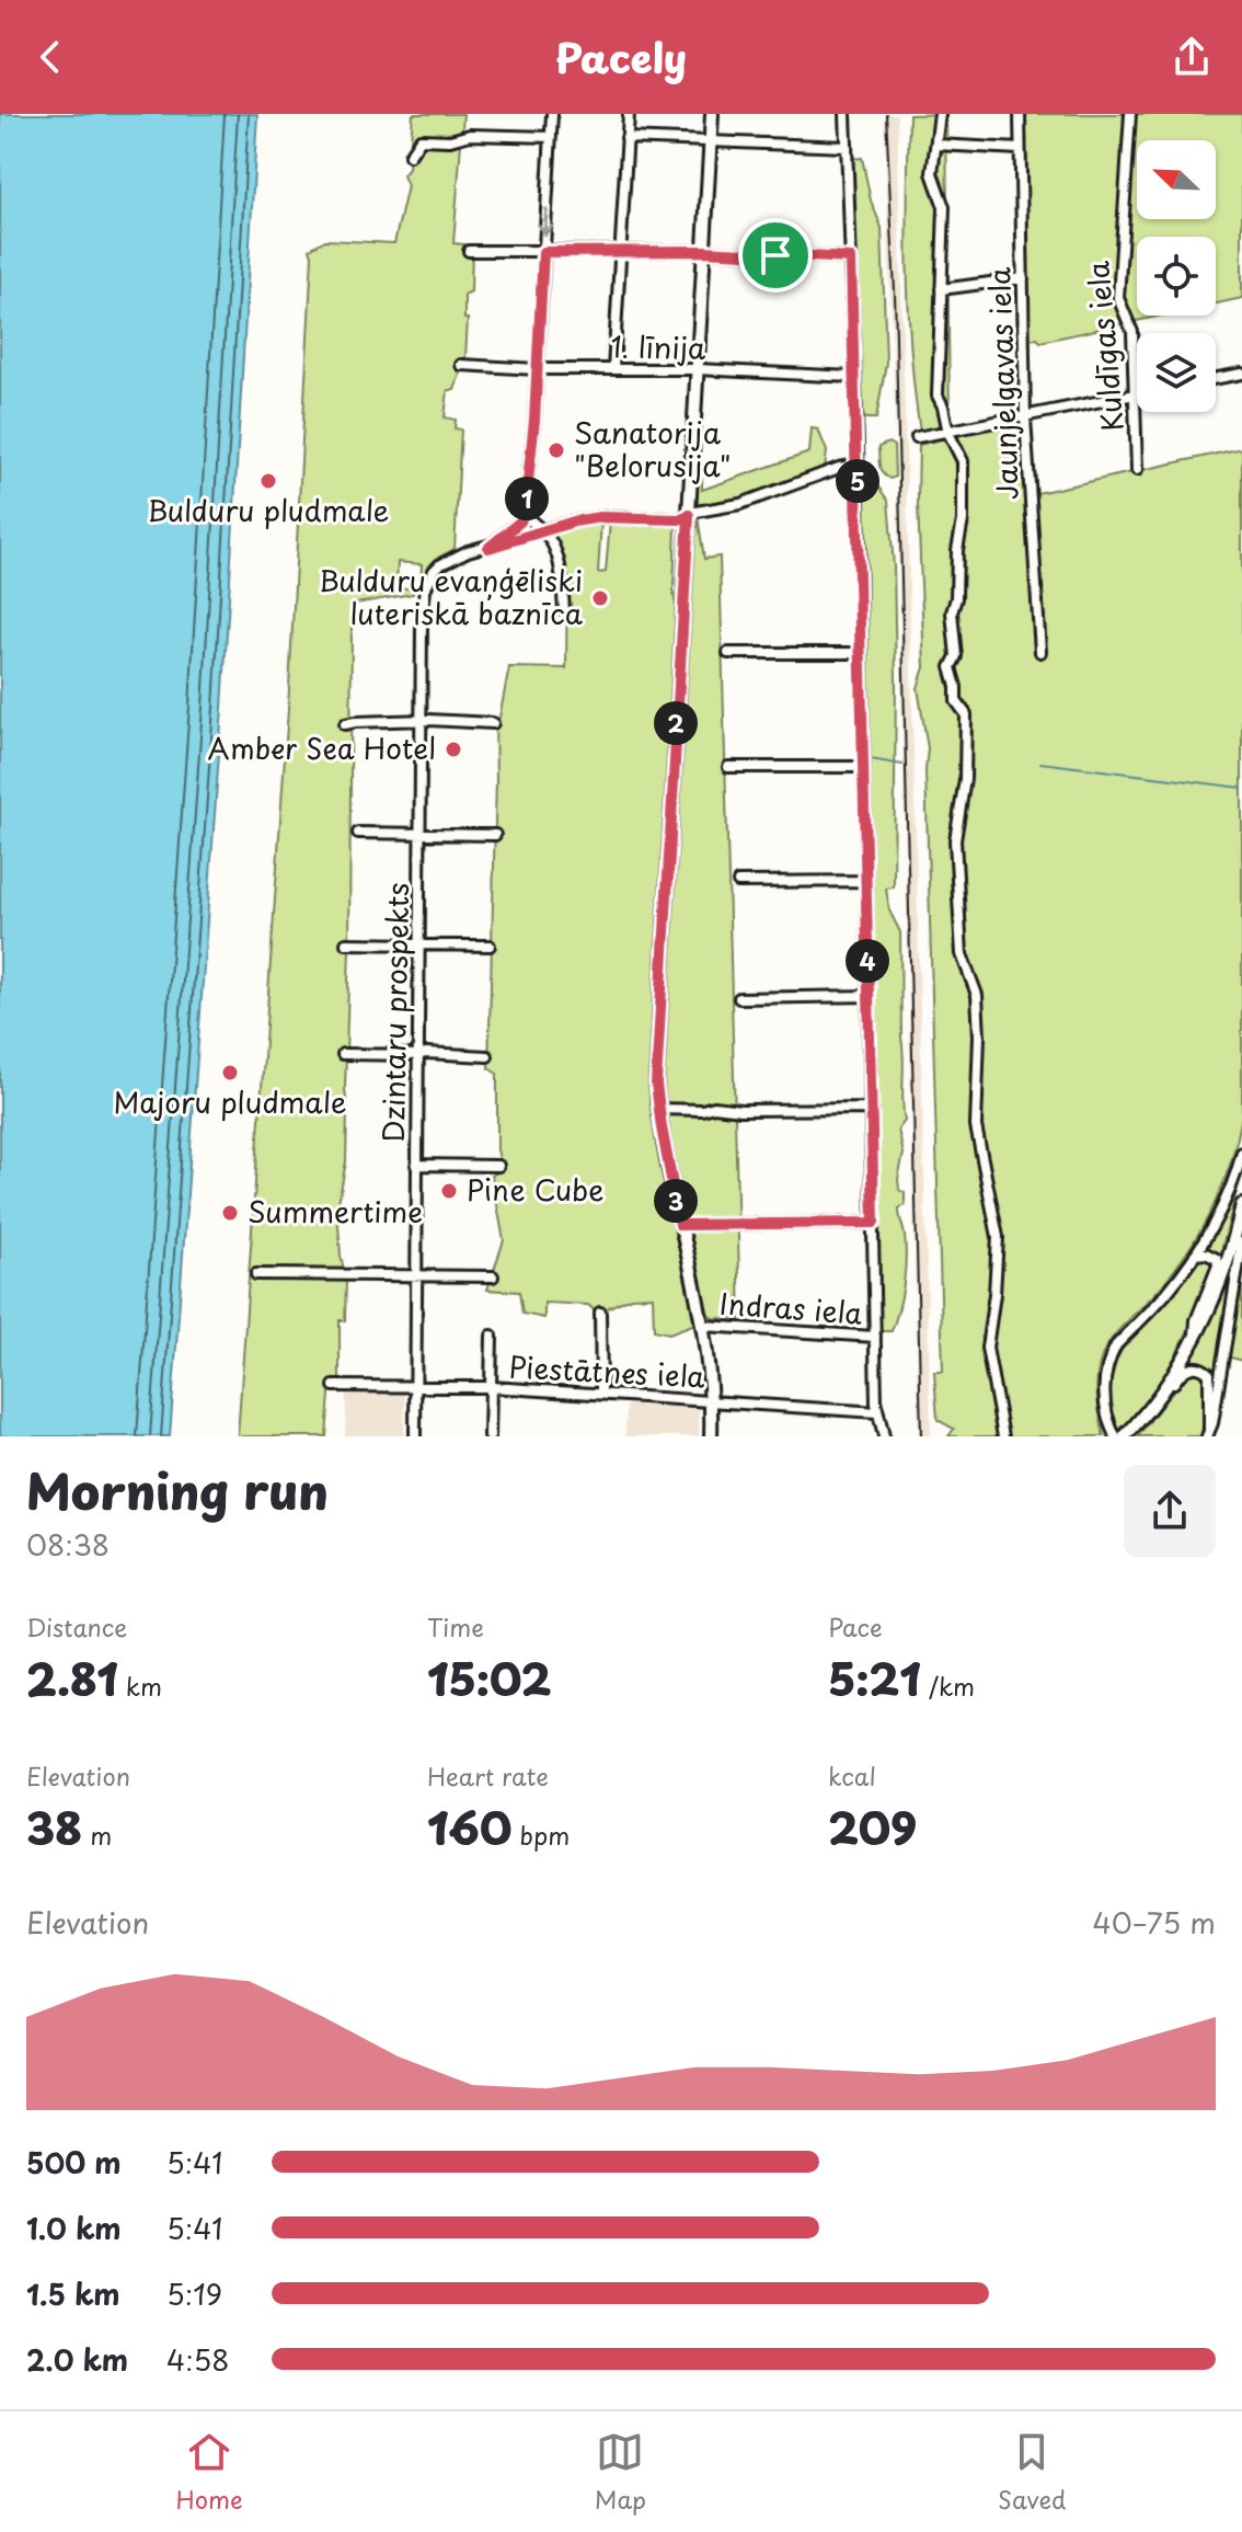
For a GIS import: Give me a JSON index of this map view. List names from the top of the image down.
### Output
{
  "streets": {
    "street": [
      "Kuldīgas iela",
      "1. līnija",
      "Jaunjelgavas iela",
      "Dzintaru prospekts",
      "Indras iela",
      "Piestātnes iela"
    ]
  },
  "crossings": [
    ["Dzintaru prospekts", "Piestātnes iela"]
  ],
  "places": [
    "Sanatorija \"Belorusija\"",
    "Bulduru pludmale",
    "Bulduru evaņģēliski luteriskā baznīca",
    "Amber Sea Hotel",
    "Majoru pludmale",
    "Pine Cube",
    "Summertime"
  ],
  "north": "top left",
  "page": {
    "header": "Pacely",
    "pins": [
      "5",
      "1",
      "2",
      "4",
      "3"
    ],
    "heading": ["Morning run", "08:38"],
    "stats": [
      ["Distance", "2.81 km"],
      ["Time", "15:02"],
      ["Pace", "5:21 /km"],
      ["Elevation", "38 m"],
      ["Heart rate", "160 bpm"],
      ["kcal", "209"]
    ],
    "chart": ["Elevation", "40–75 m"],
    "list": [
      {
        "name": "500 m",
        "note": "5:41"
      },
      {
        "name": "1.0 km",
        "note": "5:41"
      },
      {
        "name": "1.5 km",
        "note": "5:19"
      },
      {
        "name": "2.0 km",
        "note": "4:58"
      }
    ],
    "tabs": ["Home", "Map", "Saved"]
  }
}
